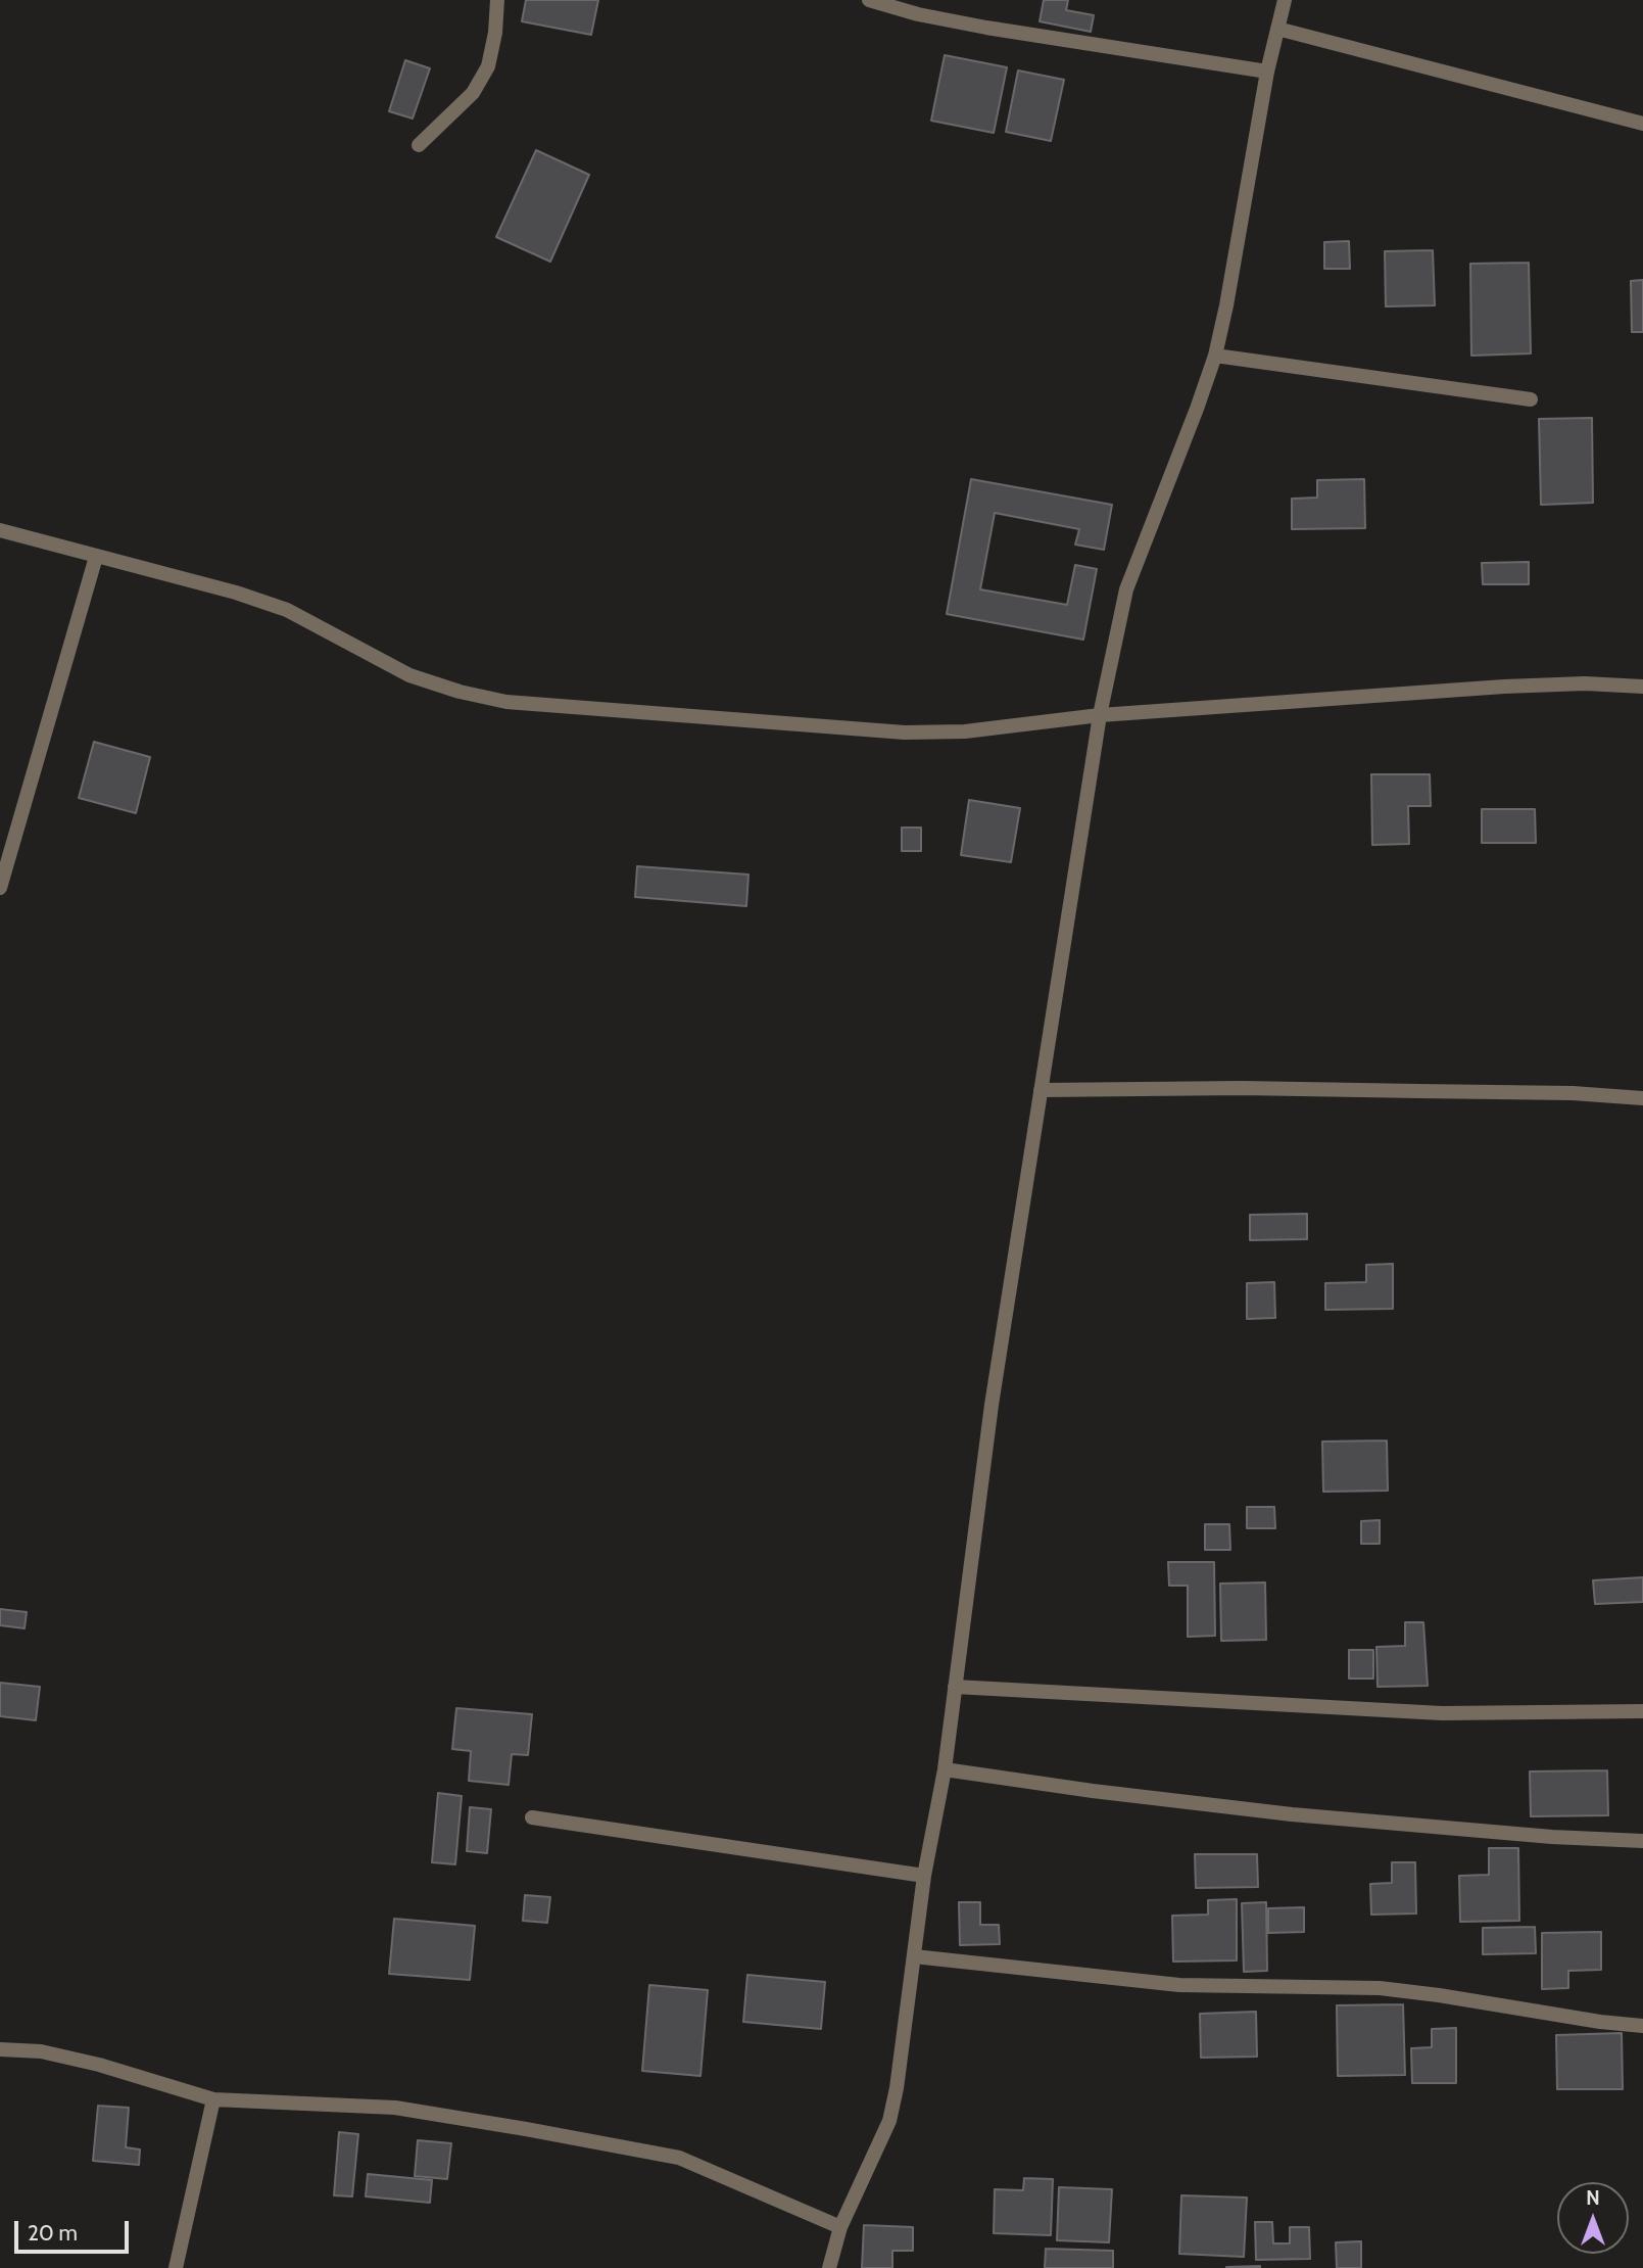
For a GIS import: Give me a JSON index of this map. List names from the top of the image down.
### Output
{
  "scale_bar": "20 m",
  "north": "top"
}
